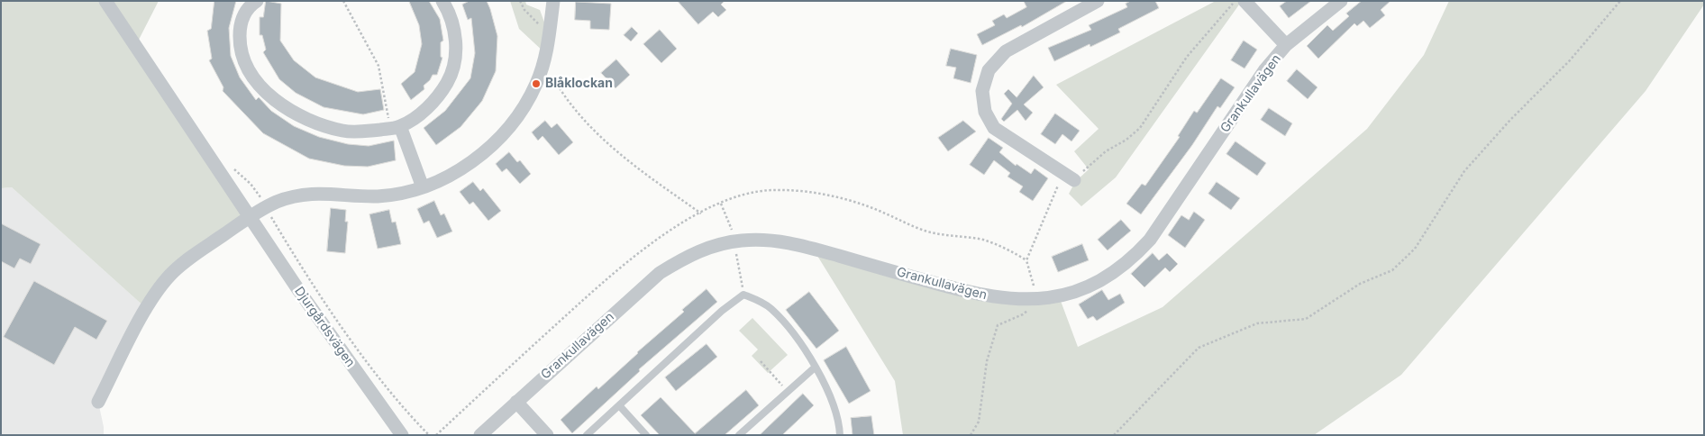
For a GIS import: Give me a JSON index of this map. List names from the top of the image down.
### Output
{
  "streets": {
    "street": ["Grankullavägen", "Djurgårdsvägen"]
  },
  "places": ["Blåklockan"]
}
